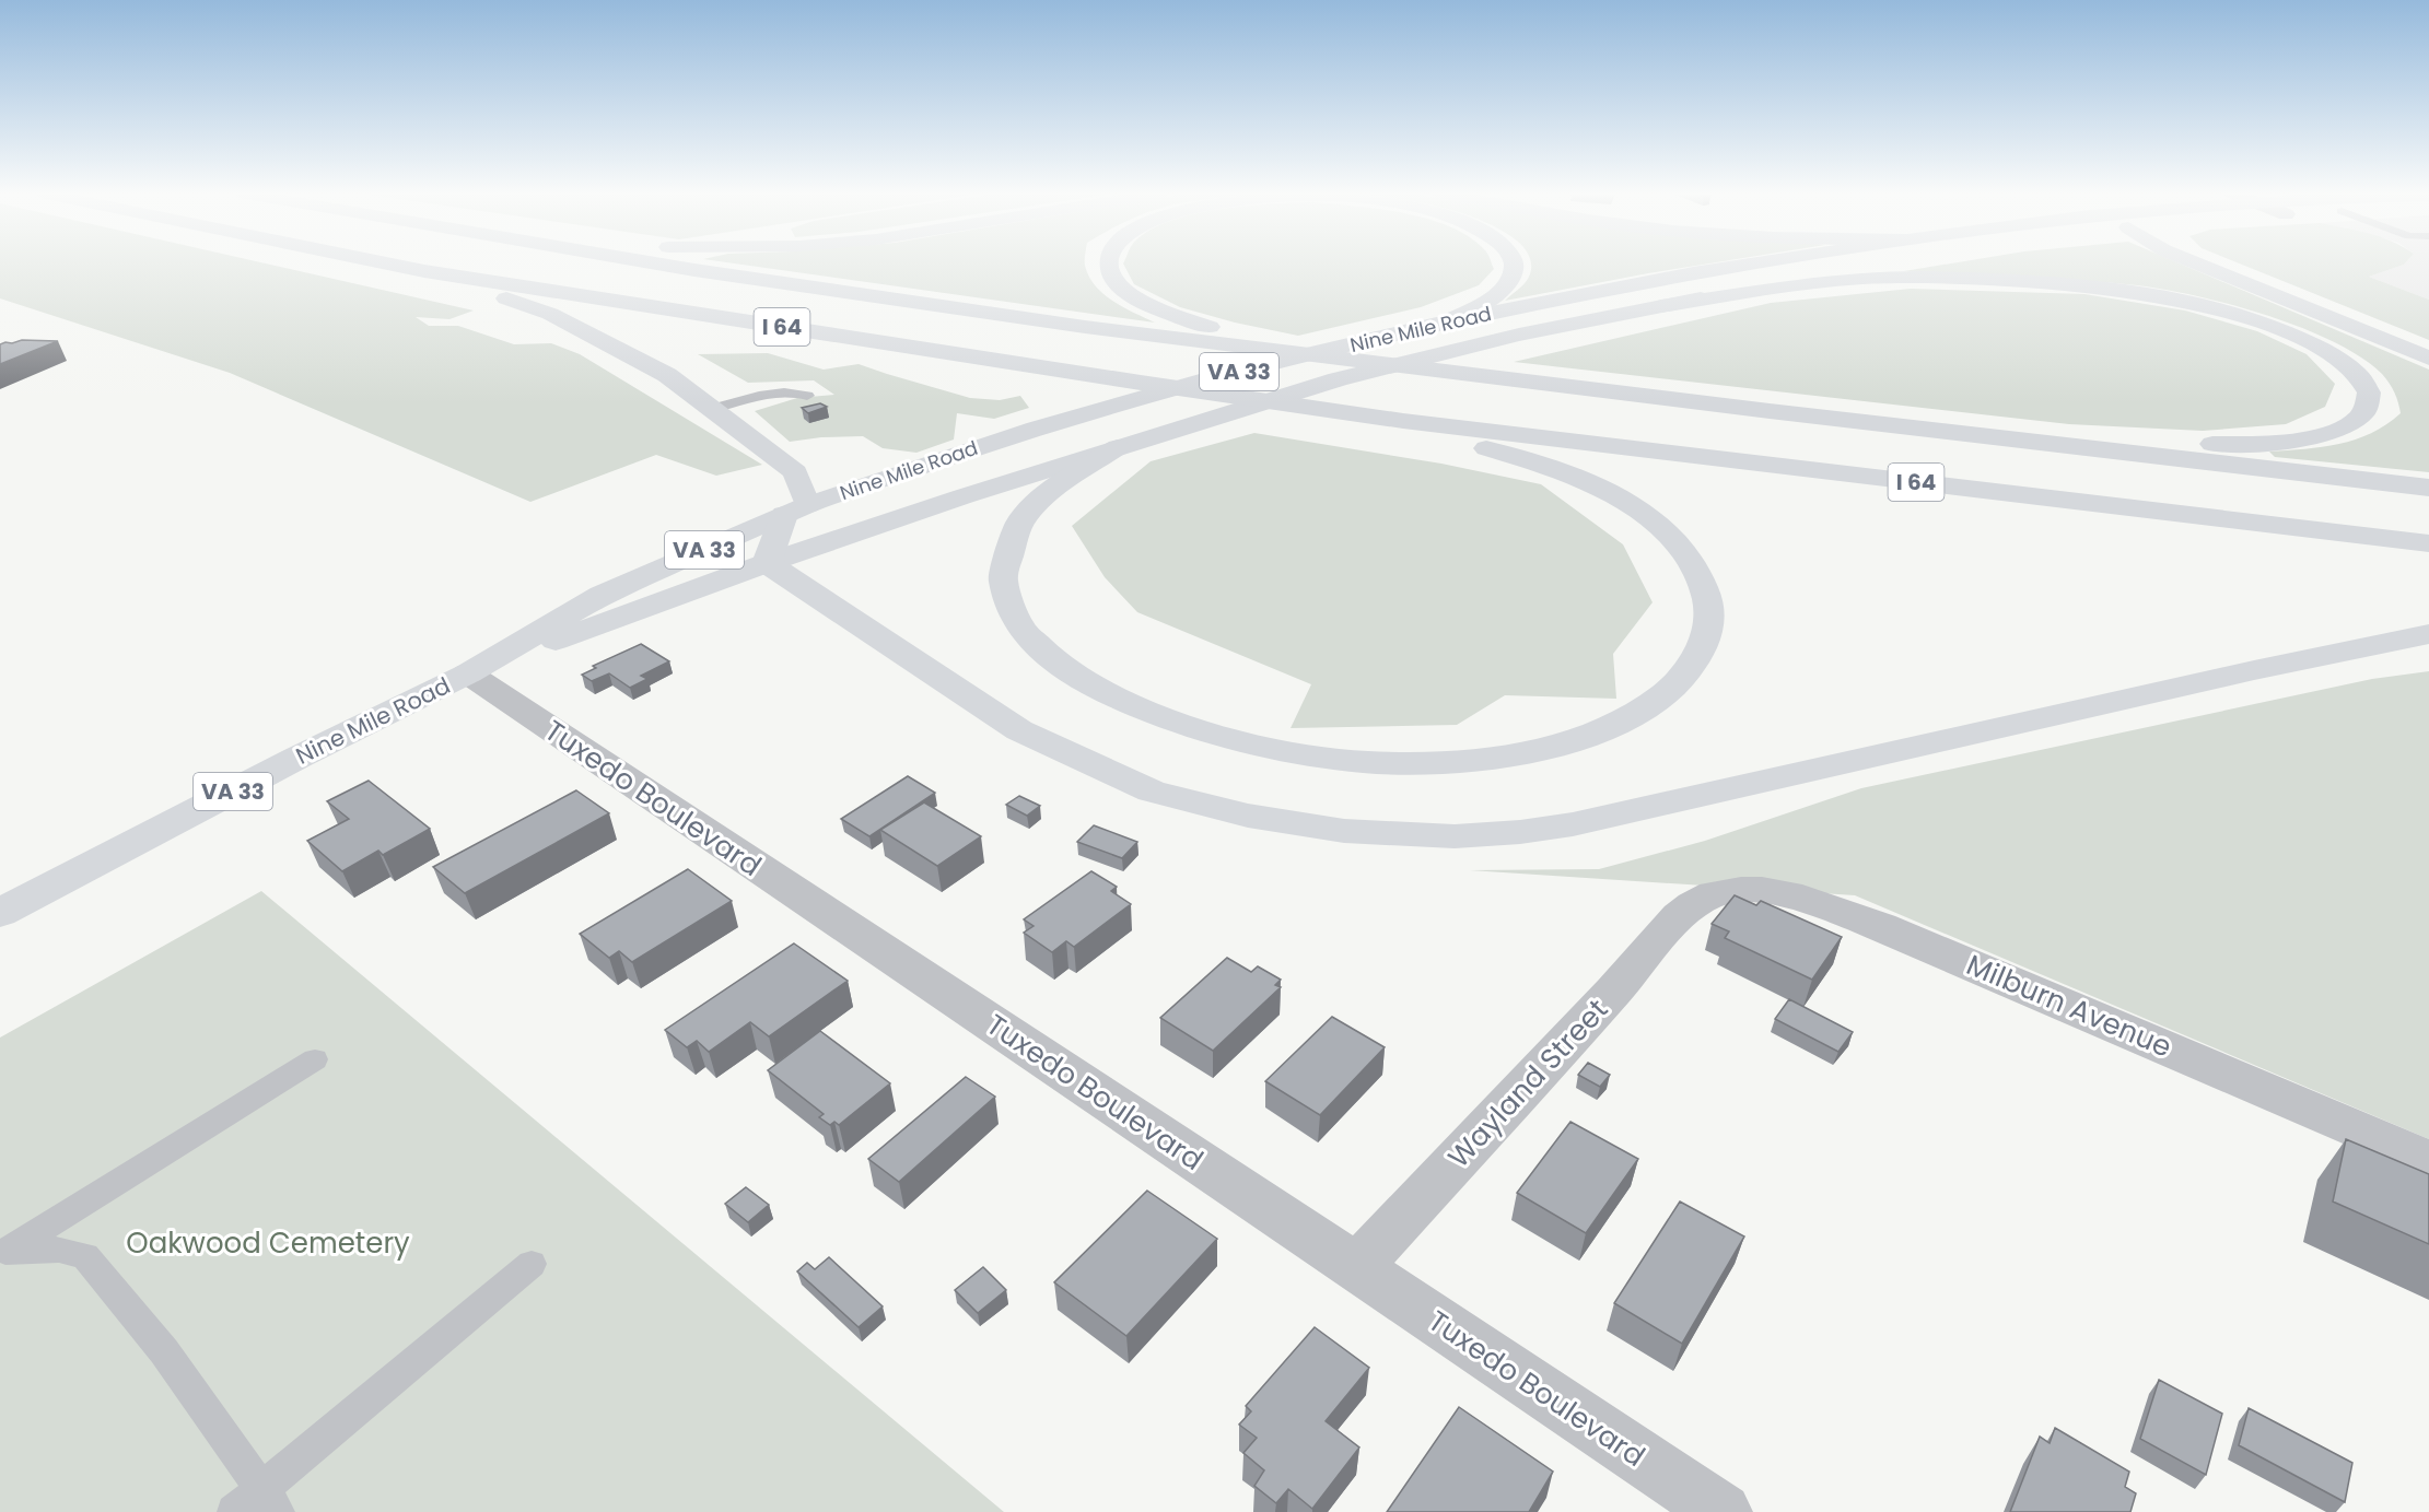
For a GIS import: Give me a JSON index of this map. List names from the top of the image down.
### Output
{
  "streets": {
    "main road": ["I 64", "Nine Mile Road", "VA 33"],
    "street": ["Tuxedo Boulevard", "Milburn Avenue", "Wayland Street"]
  },
  "crossings": [
    ["Nine Mile Road", "Tuxedo Boulevard"],
    ["Tuxedo Boulevard", "Wayland Street"],
    ["Milburn Avenue", "Wayland Street"]
  ],
  "parks": ["Oakwood Cemetery"]
}
